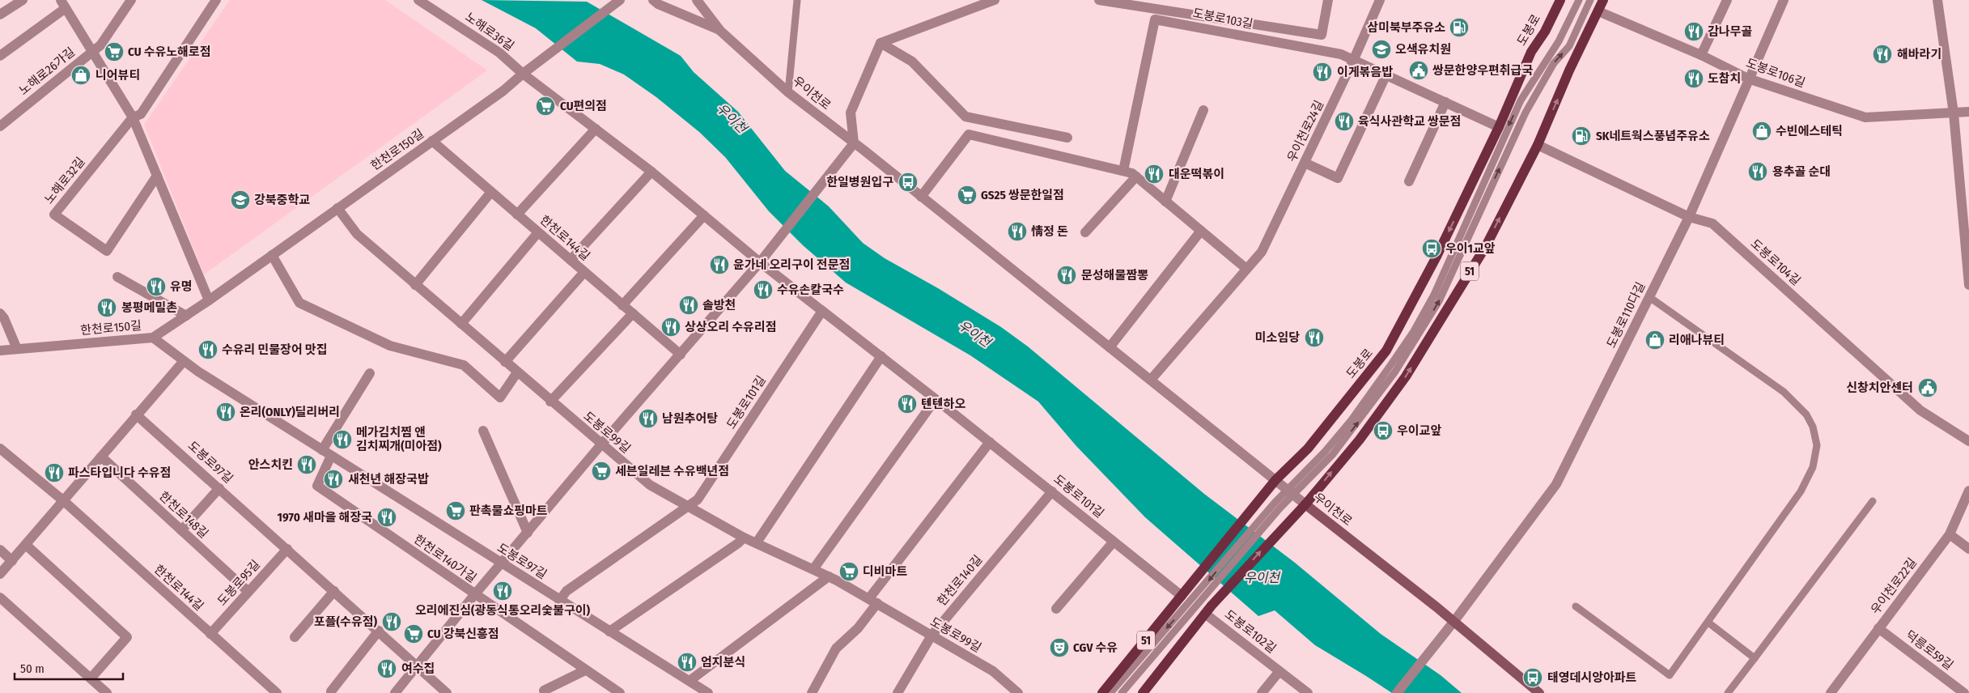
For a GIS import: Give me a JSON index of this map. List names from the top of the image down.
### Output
{
  "streets": {
    "main road": ["도봉로", "51"],
    "street": [
      "도봉로103길",
      "노해로36길",
      "노해로26가길",
      "도봉로106길",
      "우이천로",
      "우이천로24길",
      "한천로150길",
      "노해로32길",
      "한천로144길",
      "도봉로104길",
      "도봉로110다길",
      "도봉로101길",
      "도봉로99길",
      "도봉로97길",
      "한천로148길",
      "한천로140가길",
      "한천로140길",
      "도봉로95길",
      "우이천로22길",
      "도봉로102길",
      "덕릉로59길"
    ]
  },
  "crossings": [
    ["도봉로103길", "도봉로"],
    ["도봉로103길", "우이천로24길"],
    ["도봉로", "우이천로"],
    ["도봉로", "도봉로101길"],
    ["노해로36길", "한천로150길"],
    ["노해로36길", "도봉로101길"],
    ["도봉로106길", "51"],
    ["도봉로106길", "도봉로110다길"],
    ["우이천로", "우이천로24길"],
    ["우이천로", "51"],
    ["우이천로", "도봉로110다길"],
    ["한천로150길", "한천로144길"],
    ["한천로150길", "도봉로101길"],
    ["한천로150길", "도봉로99길"],
    ["한천로150길", "도봉로97길"],
    ["한천로144길", "도봉로95길"],
    ["도봉로104길", "51"],
    ["도봉로104길", "도봉로110다길"],
    ["51", "도봉로102길"],
    ["도봉로101길", "도봉로99길"],
    ["도봉로101길", "한천로140길"],
    ["도봉로99길", "한천로140길"],
    ["도봉로97길", "한천로140가길"],
    ["도봉로97길", "도봉로95길"],
    ["한천로148길", "도봉로95길"],
    ["우이천로22길", "덕릉로59길"]
  ],
  "water": ["우이천"],
  "places": {
    "fuel station": ["삼미북부주유소", "SK네트웍스풍념주유소"],
    "restaurant": [
      "감나무골",
      "해바라기",
      "이게볶음밥",
      "도참치",
      "육식사관학교 쌍문점",
      "용추골 순대",
      "대운떡볶이",
      "情정 돈",
      "윤가네 오리구이 전문점",
      "문성해물짬뽕",
      "유명",
      "수유손칼국수",
      "솔방천",
      "봉평메밀촌",
      "상상오리 수유리점",
      "미소임당",
      "수유리 민물장어 맛집",
      "텐텐하오",
      "온리(ONLY)딜리버리",
      "남원추어탕",
      "메가김치찜 앤 김치찌개(미아점)",
      "안스치킨",
      "파스타입니다 수유점",
      "새천년 해장국밥",
      "1970 새마을 해장국",
      "오리에진심(광동식통오리숯불구이)",
      "포플(수유점)",
      "엄지분식",
      "여수집"
    ],
    "school or university": ["오색유치원", "강북중학교"],
    "supermarket": [
      "CU 수유노해로점",
      "CU편의점",
      "GS25 쌍문한일점",
      "세븐일레븐 수유백년점",
      "판촉물쇼핑마트",
      "디비마트",
      "CU 강북신흥점"
    ],
    "public building": ["쌍문한양우편취급국", "신창치안센터"],
    "shop": ["니어뷰티", "수빈에스테틱", "리애나뷰티"],
    "bus stop": [
      "한일병원입구",
      "우이1교앞",
      "우이교앞",
      "태영데시앙아파트"
    ],
    "theatre": ["CGV 수유"]
  },
  "scale_bar": "50 m"
}
